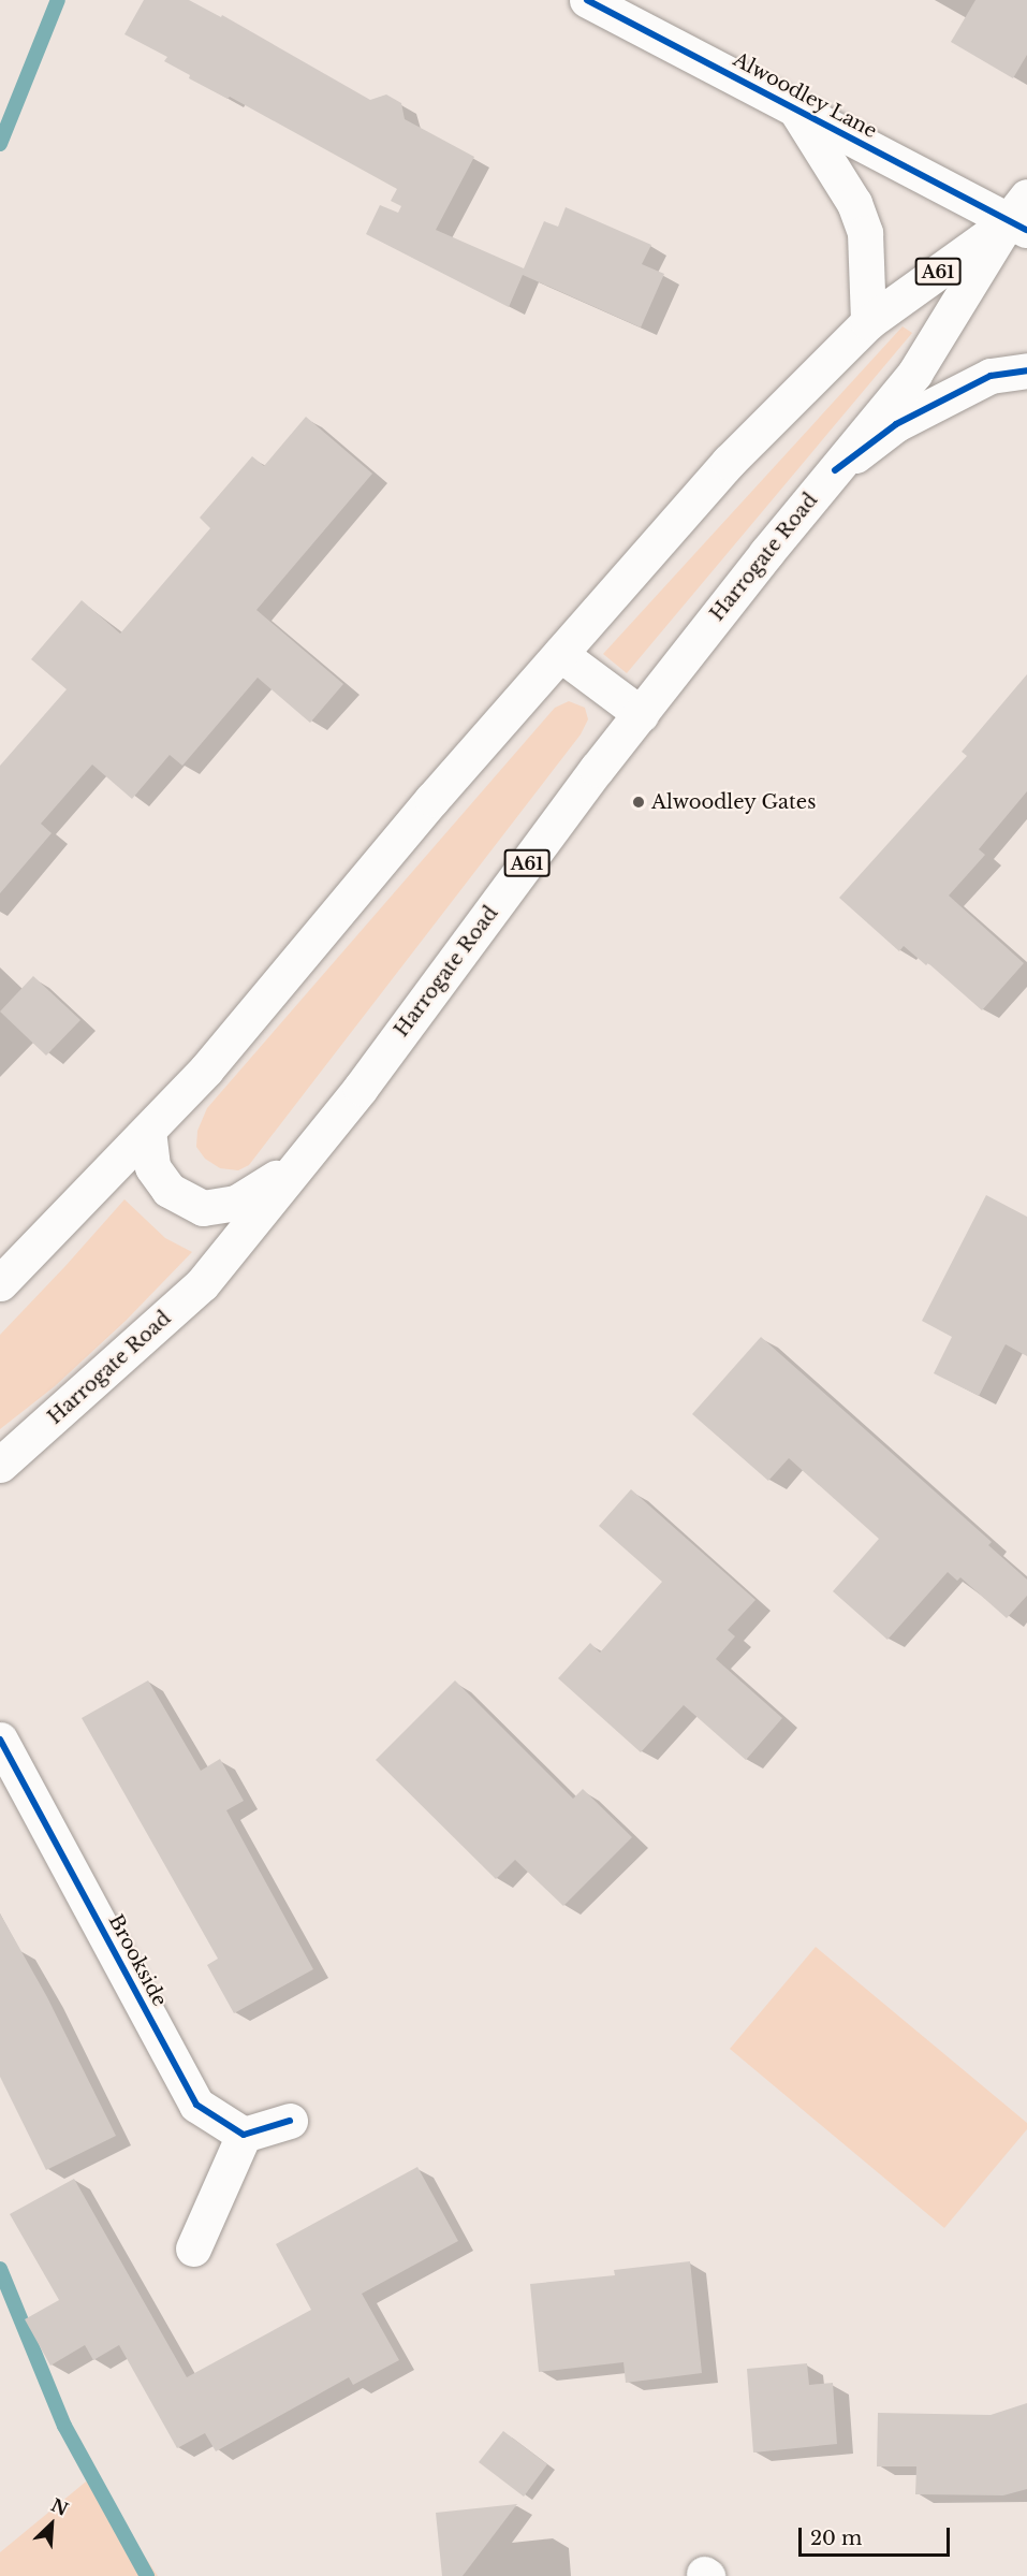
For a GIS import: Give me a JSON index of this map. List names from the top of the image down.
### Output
{
  "streets": {
    "main road": [
      "Alwoodley Lane",
      "A61",
      "Harrogate Road",
      "Brookside"
    ]
  },
  "crossings": [
    ["Alwoodley Lane", "A61"],
    ["Alwoodley Lane", "Harrogate Road"],
    ["A61", "Harrogate Road"]
  ],
  "places": ["Alwoodley Gates"],
  "scale_bar": "20 m",
  "north": "top right"
}
